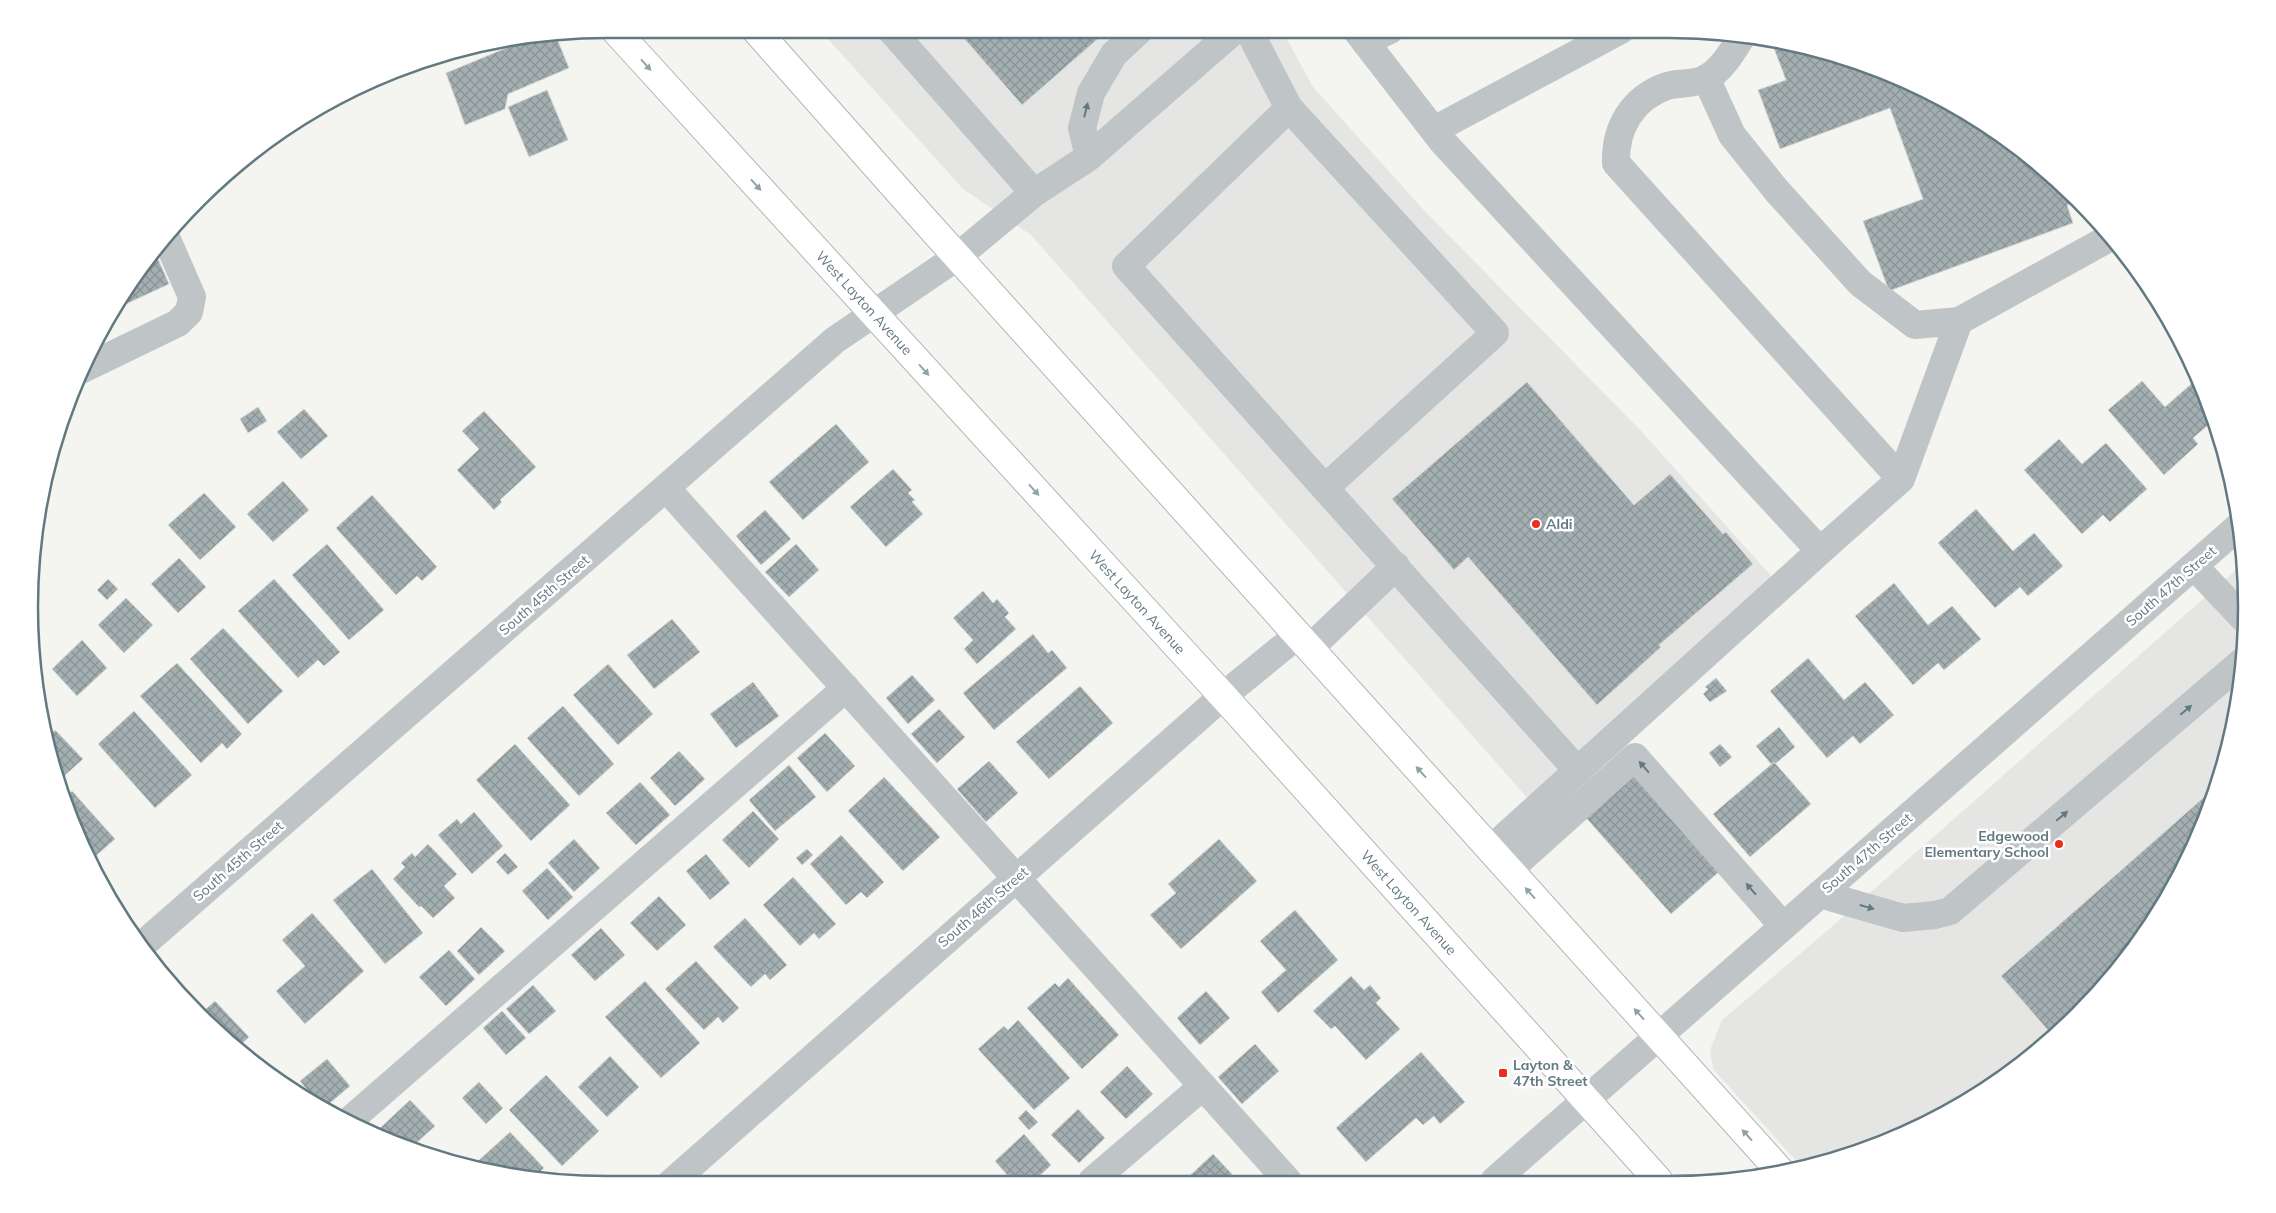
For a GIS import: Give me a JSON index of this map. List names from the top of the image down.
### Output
{
  "streets": {
    "main road": ["West Layton Avenue"],
    "street": ["South 47th Street", "South 45th Street", "South 46th Street"]
  },
  "crossings": [
    ["West Layton Avenue", "South 47th Street"],
    ["West Layton Avenue", "South 45th Street"],
    ["West Layton Avenue", "South 46th Street"]
  ],
  "places": {
    "other": ["Aldi", "Edgewood Elementary School"],
    "transit": ["Layton & 47th Street"]
  }
}
